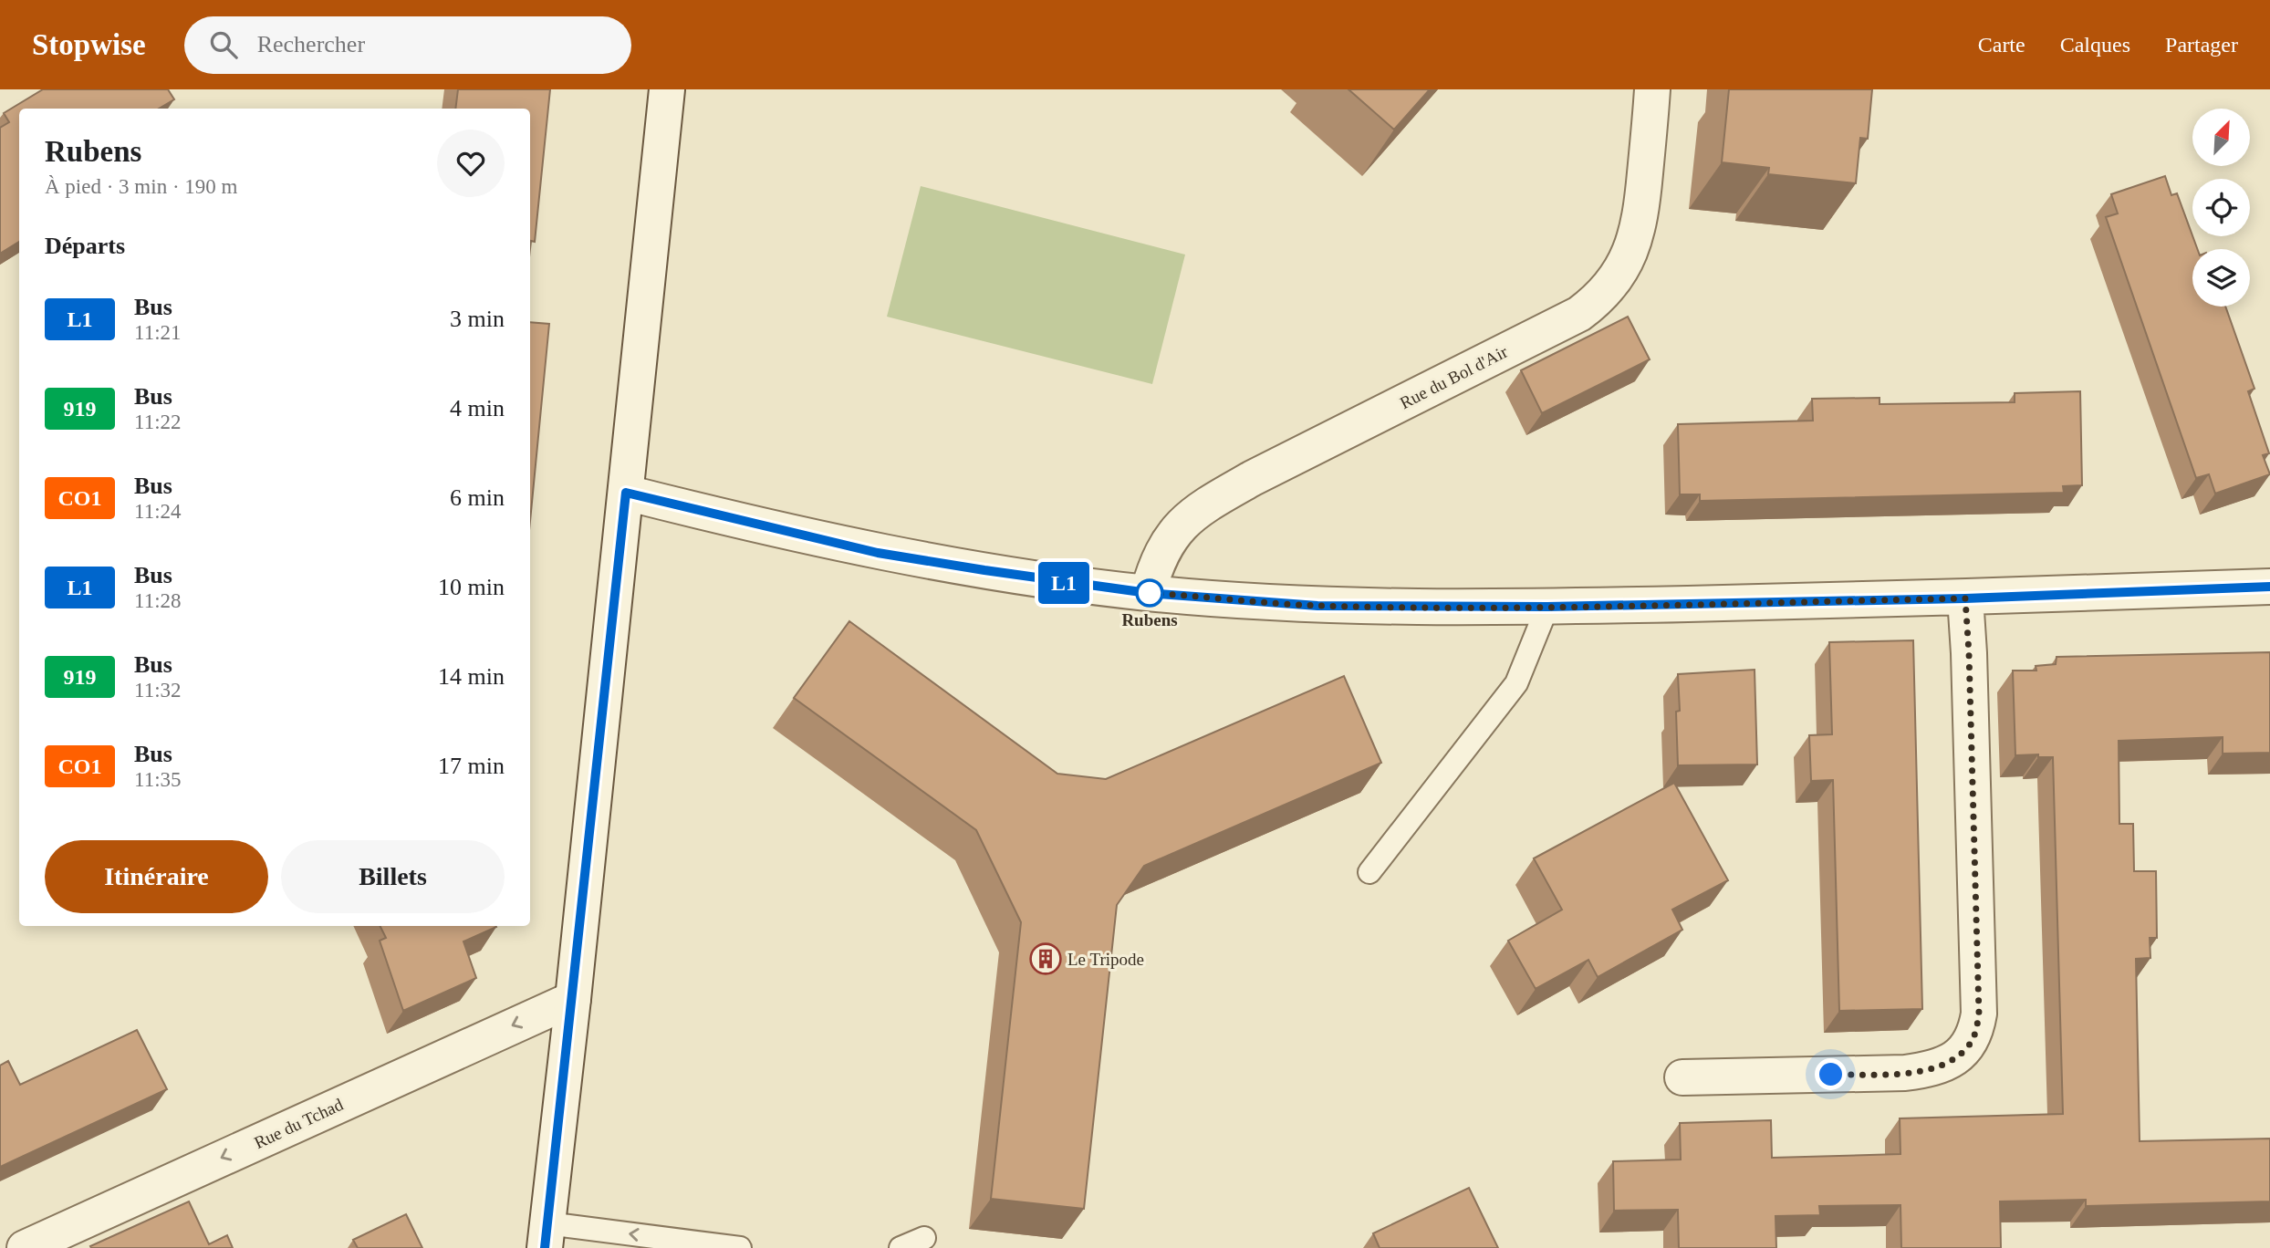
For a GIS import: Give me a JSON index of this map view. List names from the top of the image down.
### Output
{
  "streets": {
    "street": ["Rue du Bol d'Air", "Rue du Tchad"]
  },
  "one_way": ["Rue du Tchad"],
  "places": {
    "other": ["Rubens"],
    "building": ["Le Tripode"]
  },
  "lines": ["bus line L1"],
  "north": "top right",
  "page": {
    "header": "Stopwise",
    "search": "Rechercher",
    "nav": ["Carte", "Calques", "Partager"],
    "on_map": "L1",
    "heading": [
      ["Rubens", "À pied · 3 min · 190 m"],
      "Départs"
    ],
    "list": [
      {
        "mark": "L1",
        "name": "Bus",
        "note": "11:21",
        "value": "3 min"
      },
      {
        "mark": "919",
        "name": "Bus",
        "note": "11:22",
        "value": "4 min"
      },
      {
        "mark": "CO1",
        "name": "Bus",
        "note": "11:24",
        "value": "6 min"
      },
      {
        "mark": "L1",
        "name": "Bus",
        "note": "11:28",
        "value": "10 min"
      },
      {
        "mark": "919",
        "name": "Bus",
        "note": "11:32",
        "value": "14 min"
      },
      {
        "mark": "CO1",
        "name": "Bus",
        "note": "11:35",
        "value": "17 min"
      }
    ],
    "buttons": ["Itinéraire", "Billets"]
  }
}
